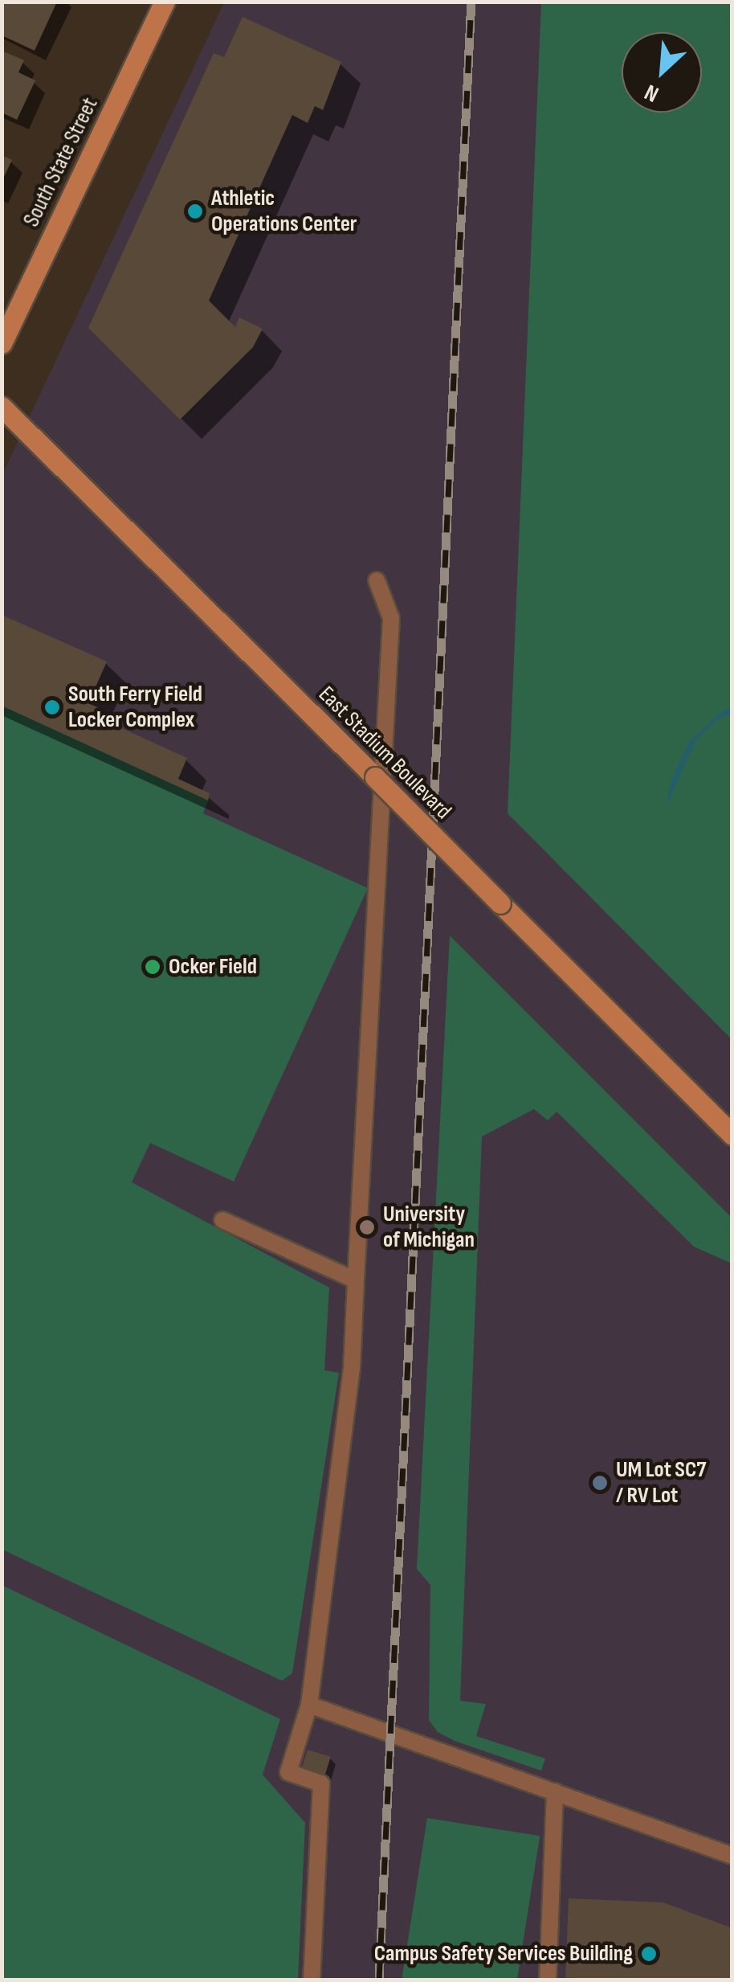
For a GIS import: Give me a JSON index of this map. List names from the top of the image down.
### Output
{
  "streets": {
    "main road": ["South State Street", "East Stadium Boulevard"]
  },
  "places": [
    "Athletic Operations Center",
    "South Ferry Field Locker Complex",
    "Ocker Field",
    "University of Michigan",
    "UM Lot SC7 / RV Lot",
    "Campus Safety Services Building"
  ],
  "north": "bottom left"
}
